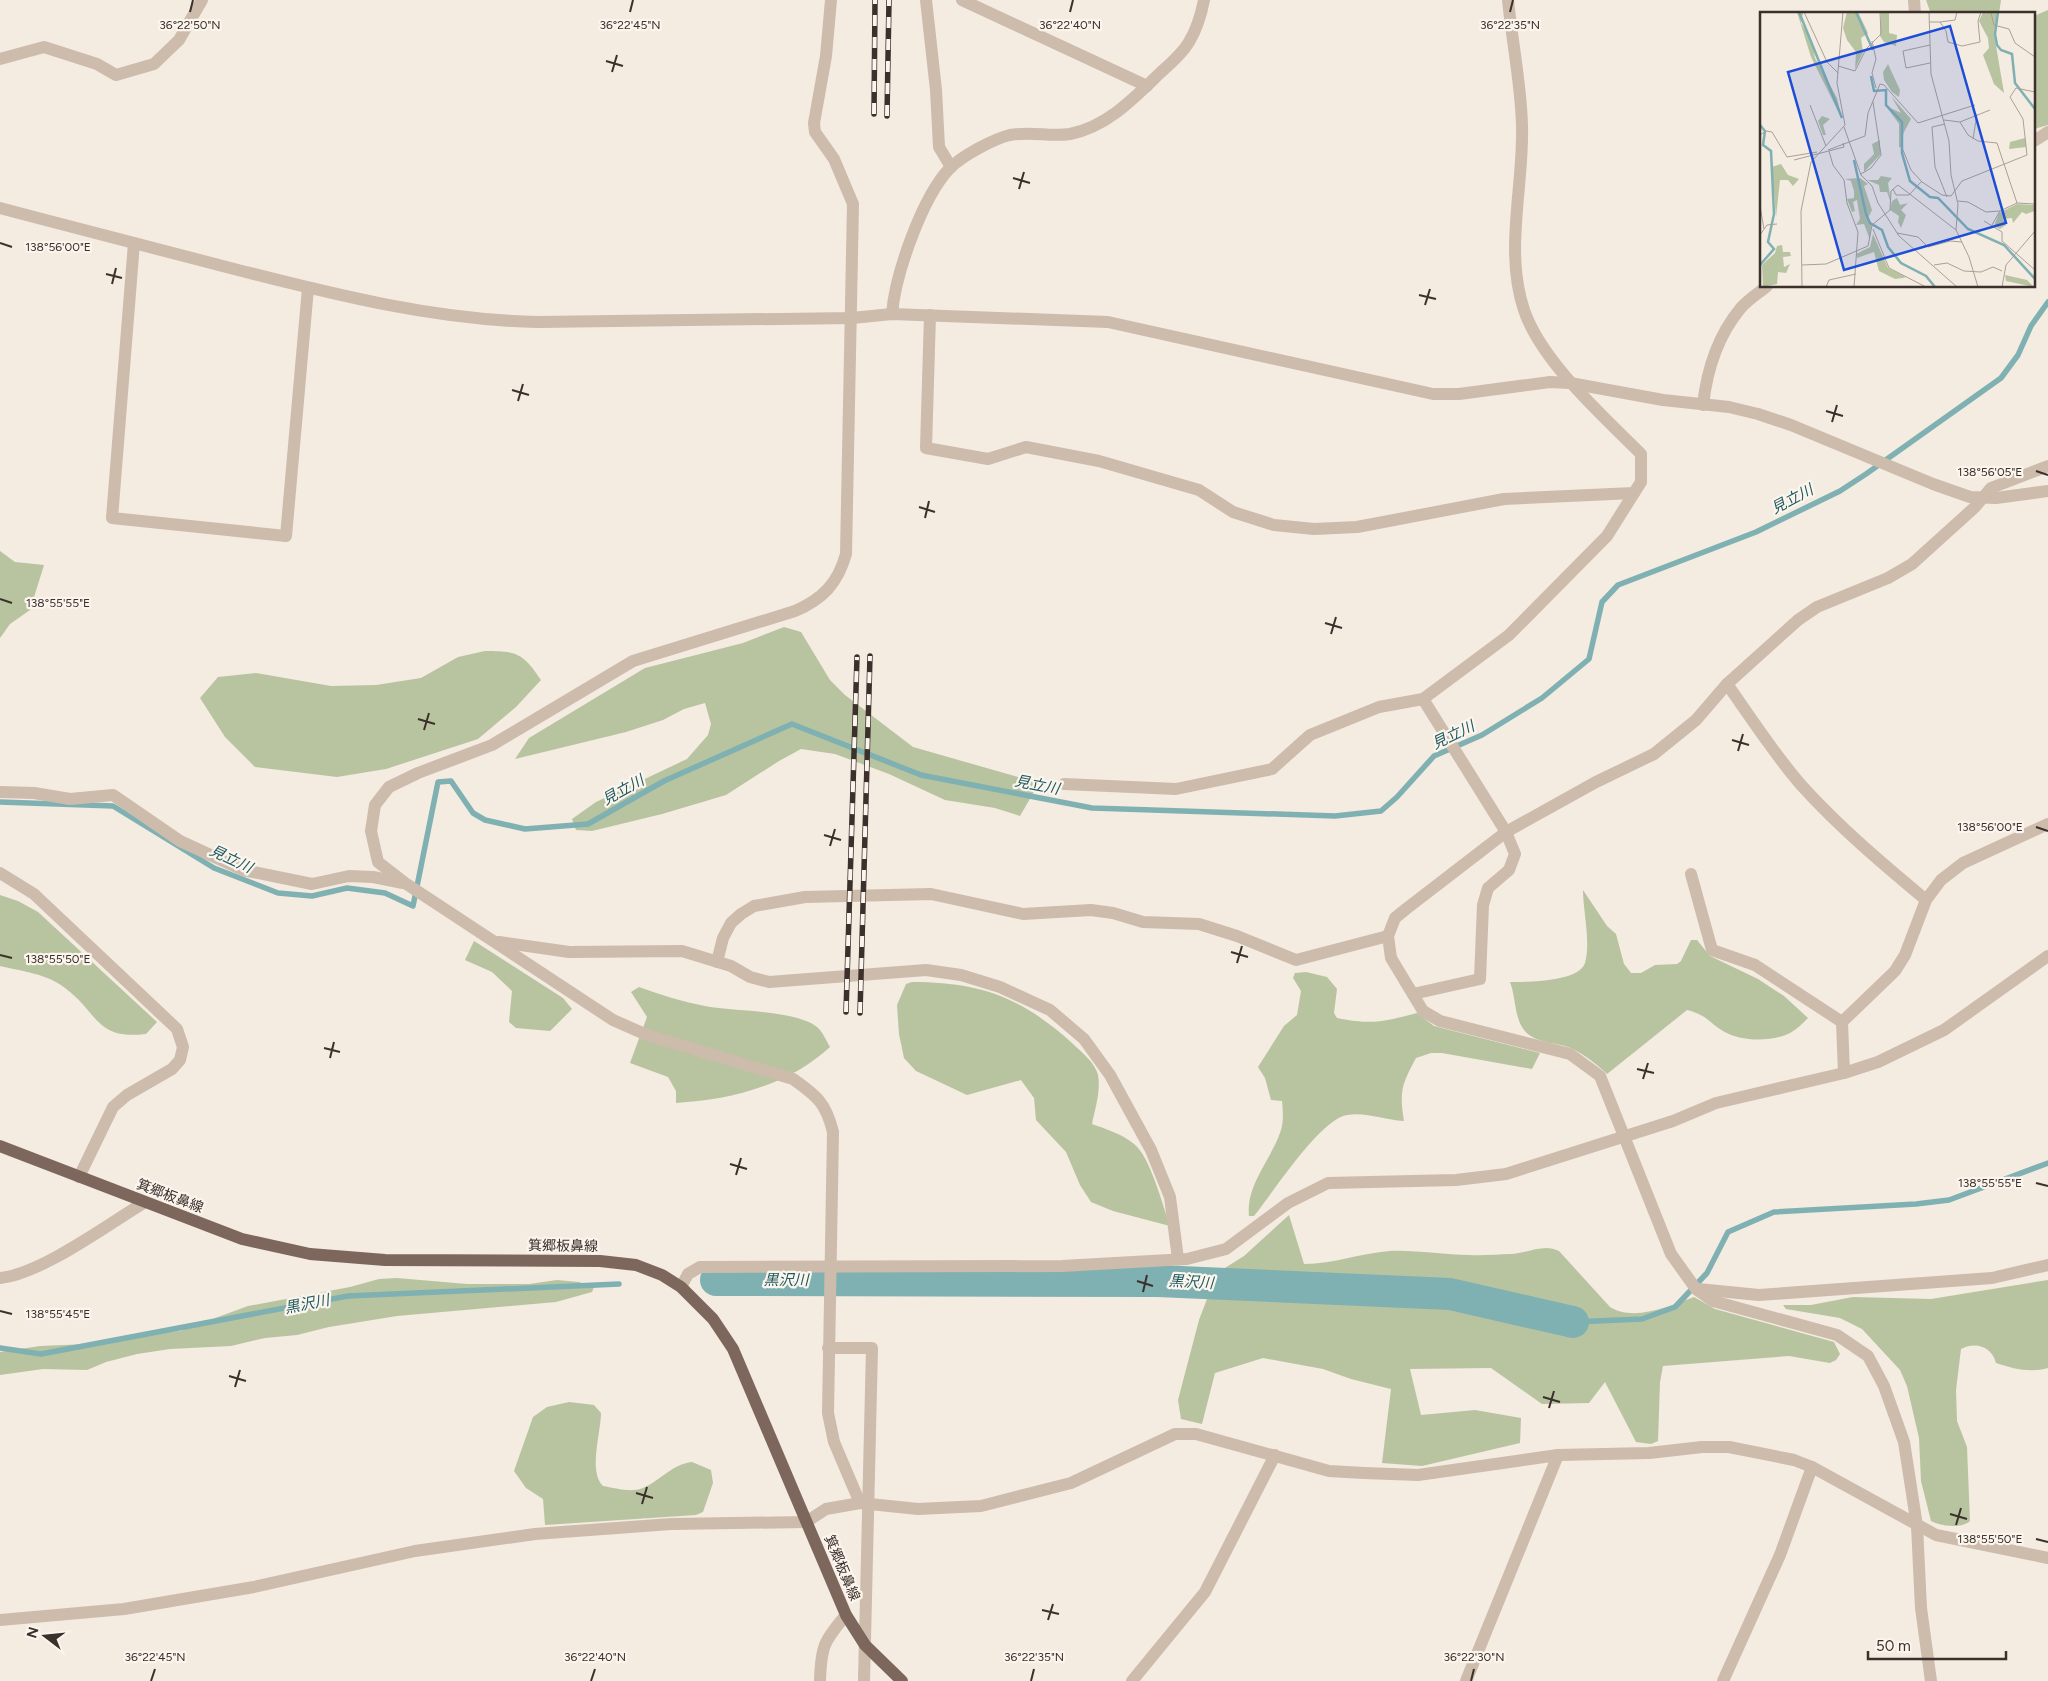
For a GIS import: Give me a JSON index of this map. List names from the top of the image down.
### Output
{
  "streets": {
    "main road": ["箕郷板鼻線"]
  },
  "water": ["見立川", "黒沢川"],
  "scale_bar": "50 m",
  "north": "left",
  "coordinates": [
    "36°22'50\"N",
    "36°22'45\"N",
    "36°22'40\"N",
    "36°22'35\"N",
    "138°56'00\"E",
    "138°56'05\"E",
    "138°55'55\"E",
    "138°55'50\"E",
    "138°55'45\"E",
    "36°22'30\"N"
  ]
}
